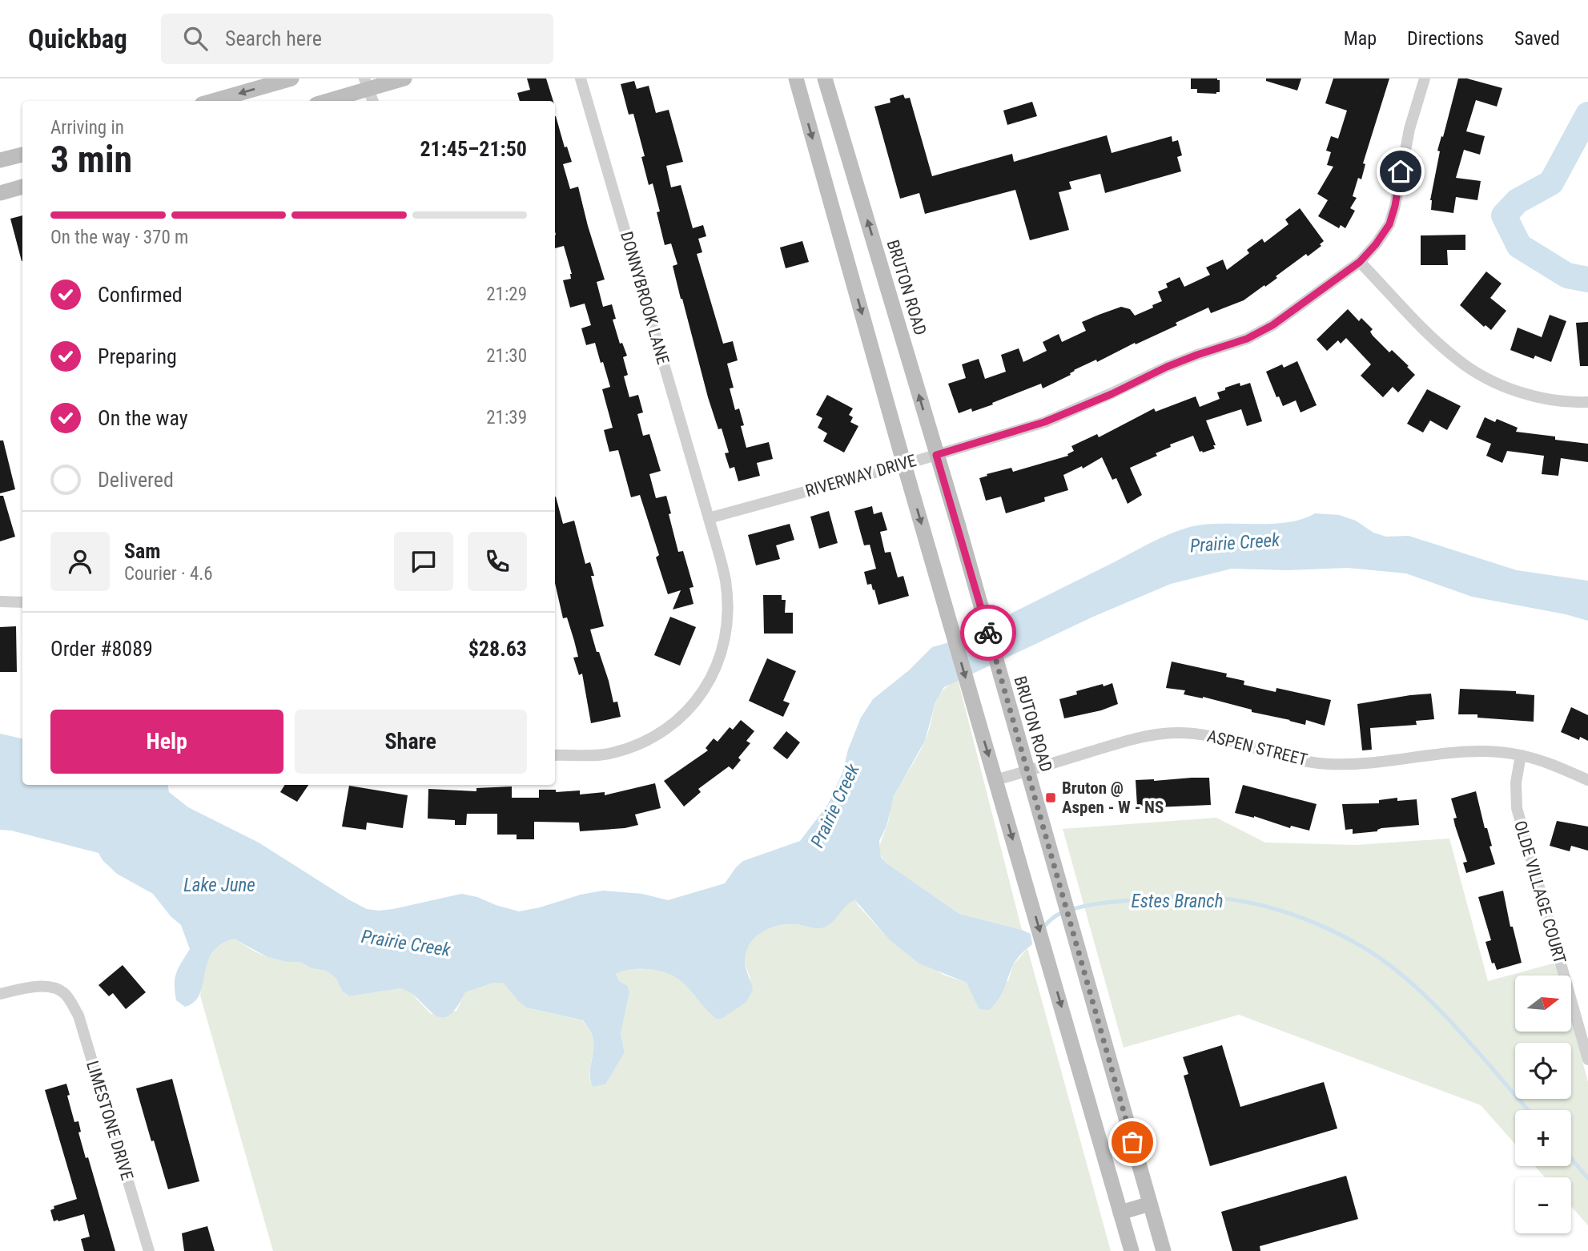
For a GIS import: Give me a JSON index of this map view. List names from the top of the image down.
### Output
{
  "streets": {
    "main road": ["BRUTON ROAD"],
    "street": [
      "DONNYBROOK LANE",
      "RIVERWAY DRIVE",
      "ASPEN STREET",
      "OLDE VILLAGE COURT",
      "LIMESTONE DRIVE"
    ]
  },
  "crossings": [
    ["BRUTON ROAD", "RIVERWAY DRIVE"],
    ["BRUTON ROAD", "ASPEN STREET"],
    ["DONNYBROOK LANE", "RIVERWAY DRIVE"],
    ["ASPEN STREET", "OLDE VILLAGE COURT"]
  ],
  "water": ["Prairie Creek", "Lake June", "Estes Branch"],
  "places": {
    "transit": ["Bruton @ Aspen - W - NS"]
  },
  "north": "right",
  "page": {
    "header": "Quickbag",
    "search": "Search here",
    "nav": ["Map", "Directions", "Saved"],
    "heading": ["3 min", "Arriving in", "21:45–21:50"],
    "panel": [
      "Sam",
      "Courier · 4.6",
      "Order #8089",
      "$28.63"
    ],
    "bar": "On the way · 370 m",
    "list": [
      ["Confirmed", "21:29"],
      ["Preparing", "21:30"],
      ["On the way", "21:39"],
      "Delivered"
    ],
    "buttons": ["Help", "Share"],
    "map_buttons": ["+", "−"]
  }
}
